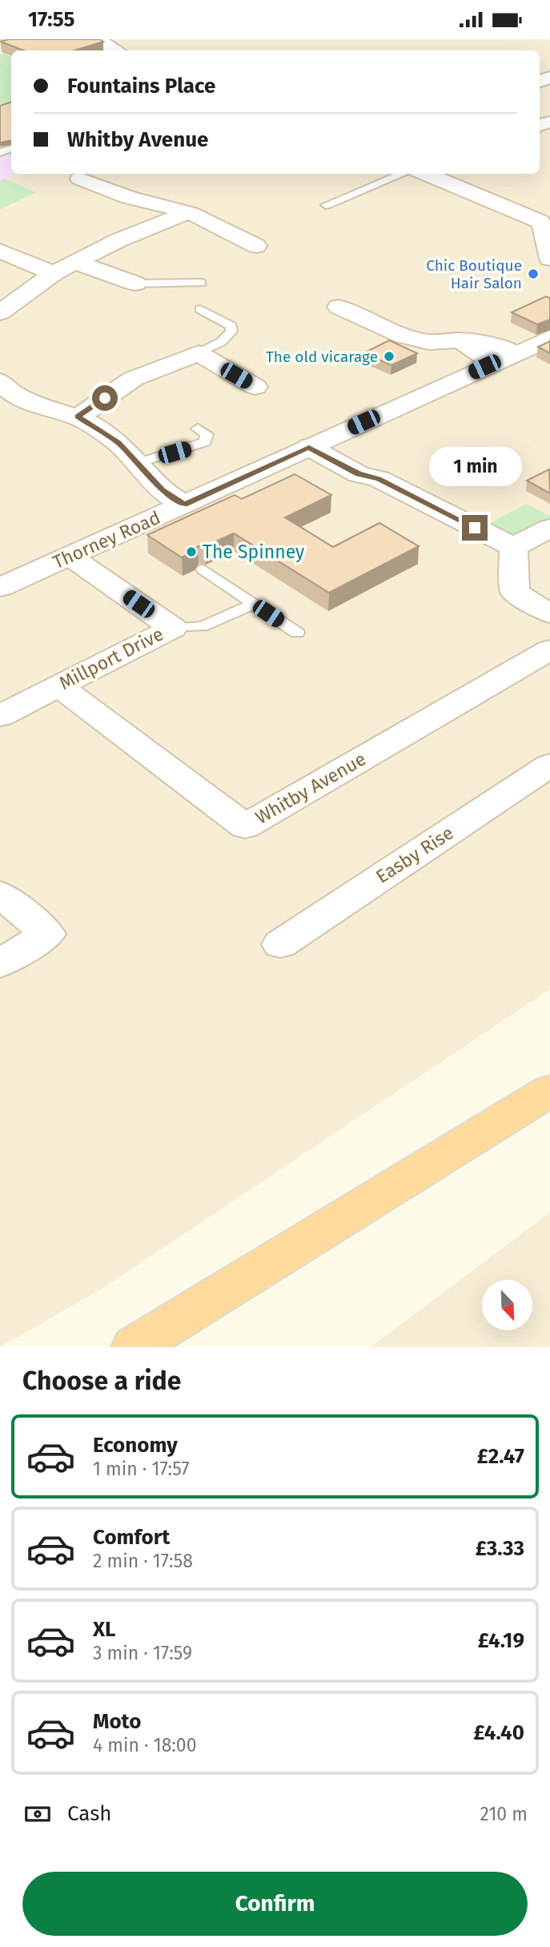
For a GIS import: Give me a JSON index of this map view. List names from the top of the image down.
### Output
{
  "streets": {
    "street": [
      "Thorney Road",
      "Millport Drive",
      "Whitby Avenue",
      "Easby Rise"
    ]
  },
  "crossings": [
    ["Thorney Road", "Millport Drive"],
    ["Millport Drive", "Whitby Avenue"]
  ],
  "places": ["Chic Boutique Hair Salon", "The old vicarage", "The Spinney"],
  "north": "bottom right",
  "page": {
    "status": "17:55",
    "banner": ["Fountains Place", "Whitby Avenue"],
    "bubble": "1 min",
    "heading": "Choose a ride",
    "list": [
      {
        "name": "Economy",
        "note": "1 min · 17:57",
        "value": "£2.47"
      },
      {
        "name": "Comfort",
        "note": "2 min · 17:58",
        "value": "£3.33"
      },
      {
        "name": "XL",
        "note": "3 min · 17:59",
        "value": "£4.19"
      },
      {
        "name": "Moto",
        "note": "4 min · 18:00",
        "value": "£4.40"
      }
    ],
    "pay": ["Cash", "210 m"],
    "buttons": "Confirm"
  }
}
